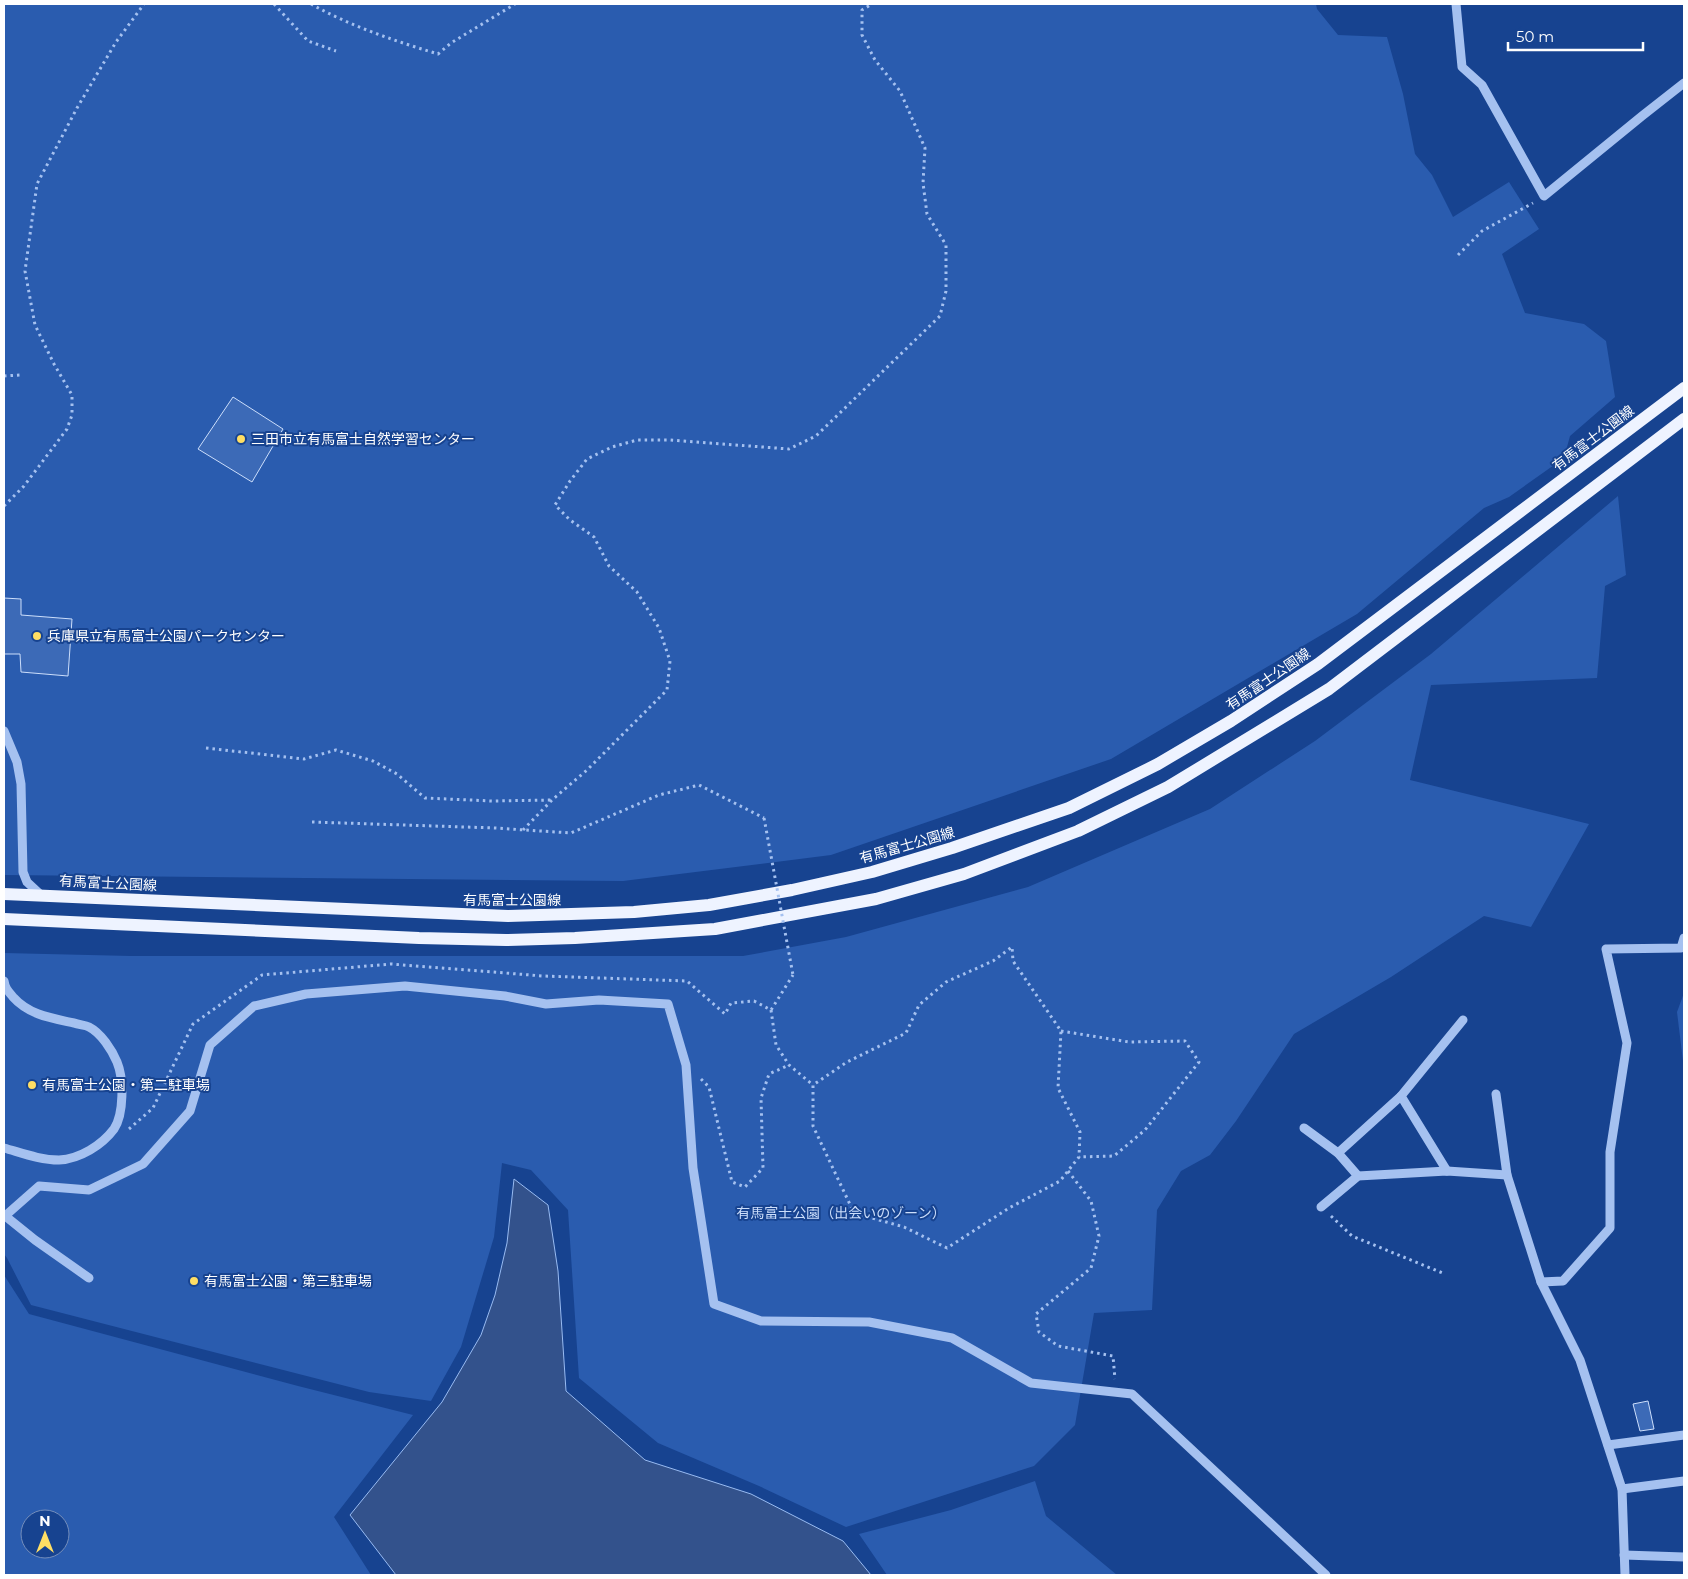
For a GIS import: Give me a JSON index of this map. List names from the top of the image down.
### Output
{
  "streets": {
    "main road": ["有馬富士公園線"]
  },
  "parks": ["有馬富士公園（出会いのゾーン）"],
  "places": [
    "三田市立有馬富士自然学習センター",
    "兵庫県立有馬富士公園パークセンター",
    "有馬富士公園・第二駐車場",
    "有馬富士公園・第三駐車場"
  ],
  "scale_bar": "50 m",
  "north": "top"
}
